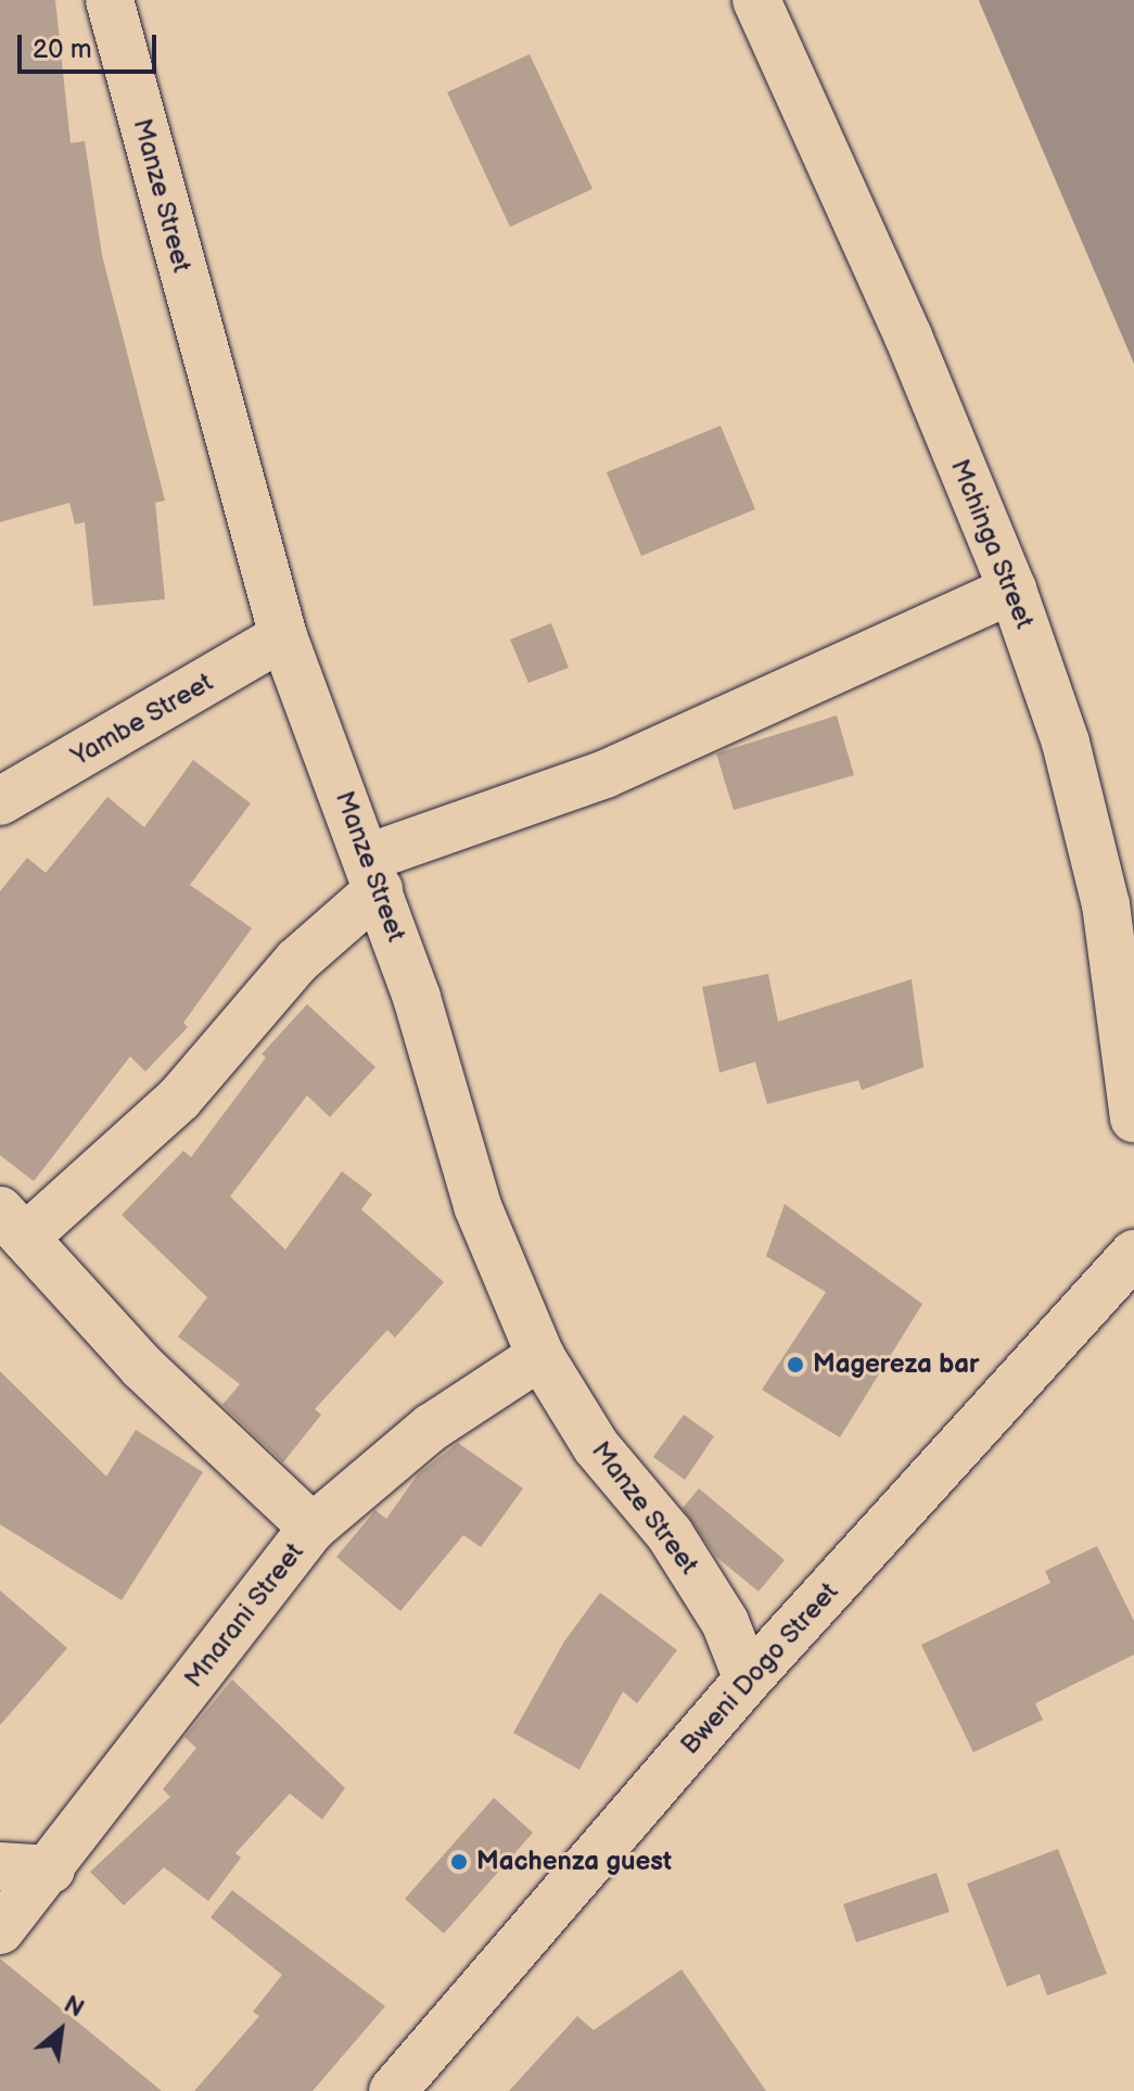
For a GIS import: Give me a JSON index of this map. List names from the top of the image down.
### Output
{
  "streets": {
    "street": [
      "Manze Street",
      "Mchinga Street",
      "Yambe Street",
      "Mnarani Street",
      "Bweni Dogo Street"
    ]
  },
  "crossings": [
    ["Manze Street", "Yambe Street"],
    ["Manze Street", "Mnarani Street"],
    ["Manze Street", "Bweni Dogo Street"]
  ],
  "places": ["Magereza bar", "Machenza guest"],
  "scale_bar": "20 m",
  "north": "top right"
}
